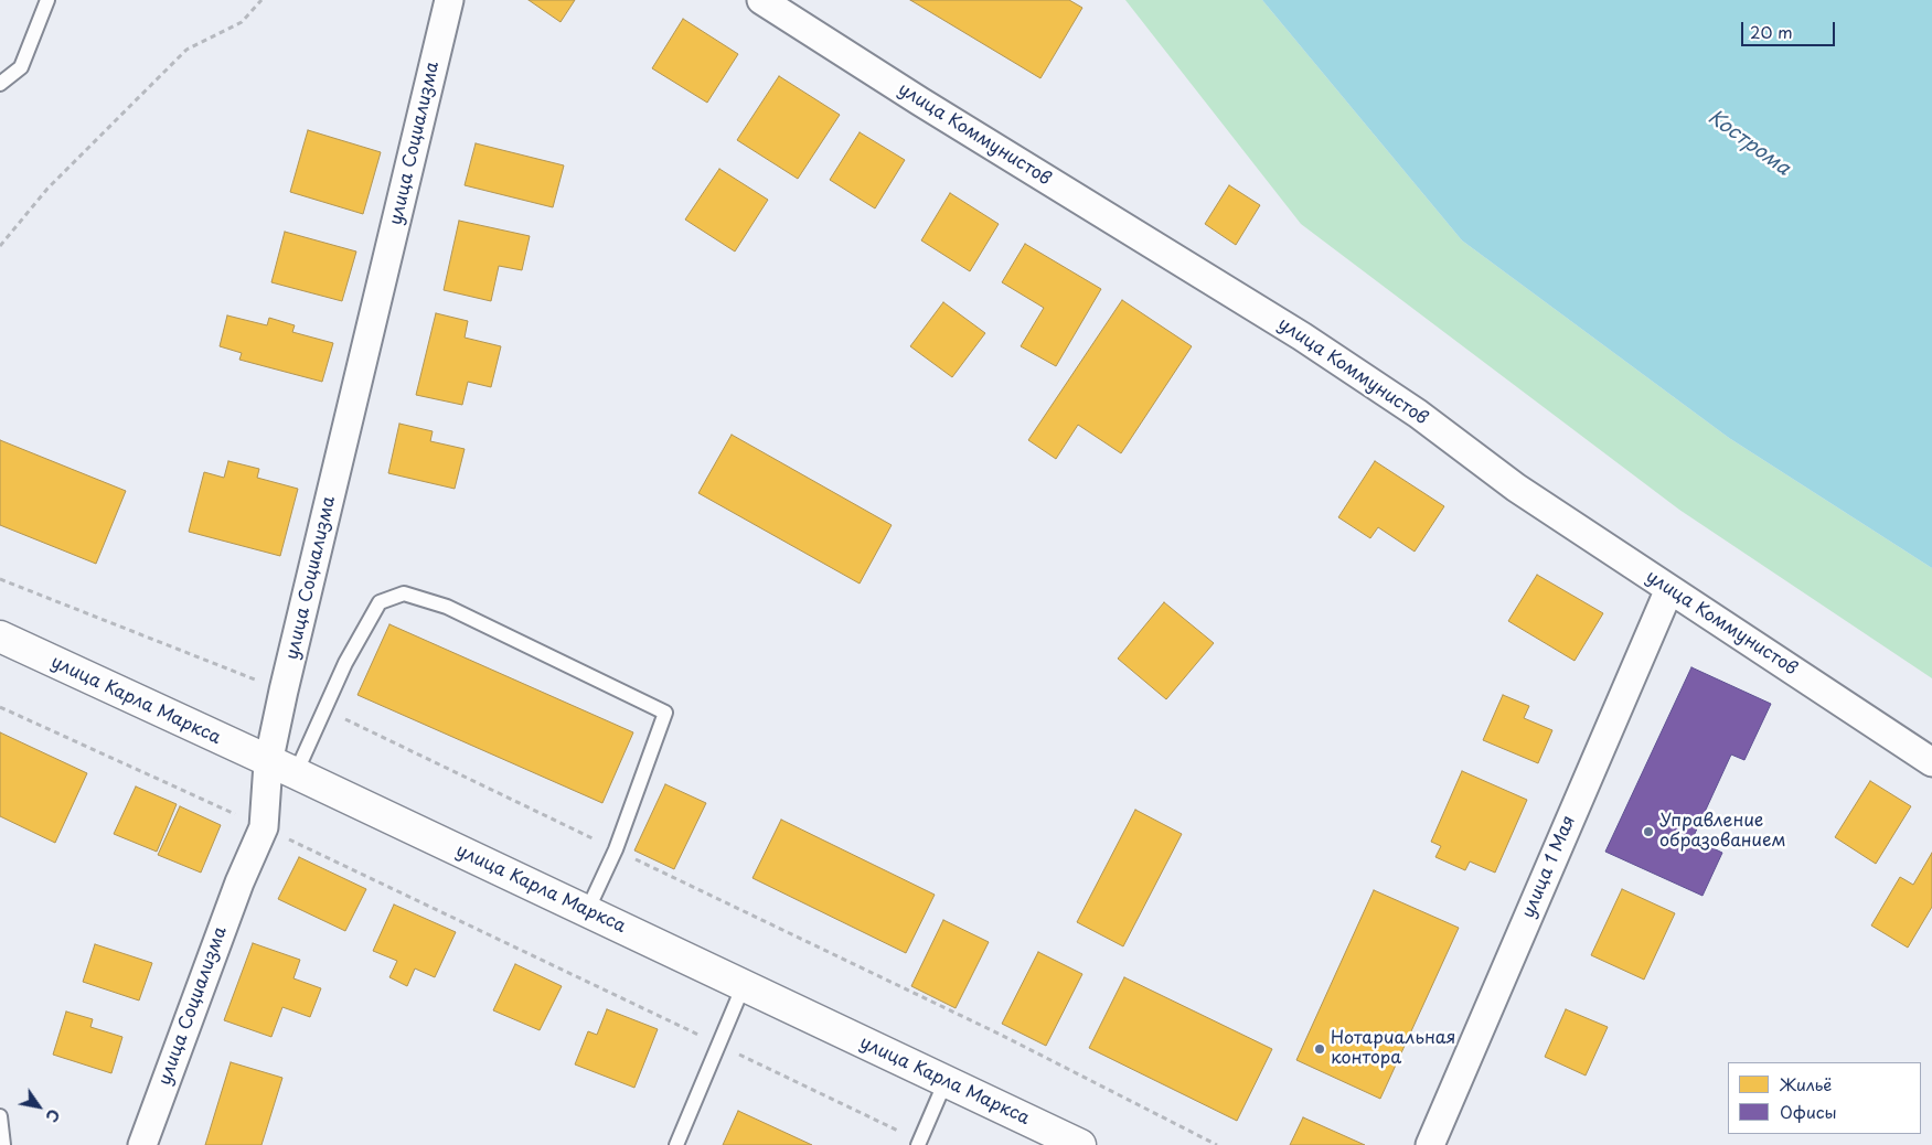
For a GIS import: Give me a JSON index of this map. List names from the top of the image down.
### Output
{
  "streets": {
    "main road": ["улица Карла Маркса"],
    "street": ["улица Коммунистов", "улица Социализма", "улица 1 Мая"]
  },
  "crossings": [
    ["улица Коммунистов", "улица 1 Мая"],
    ["улица Социализма", "улица Карла Маркса"]
  ],
  "water": ["Кострома"],
  "places": ["Управление образованием", "Нотариальная контора"],
  "legend": ["Жильё", "Офисы"],
  "scale_bar": "20 m",
  "north": "bottom right"
}
